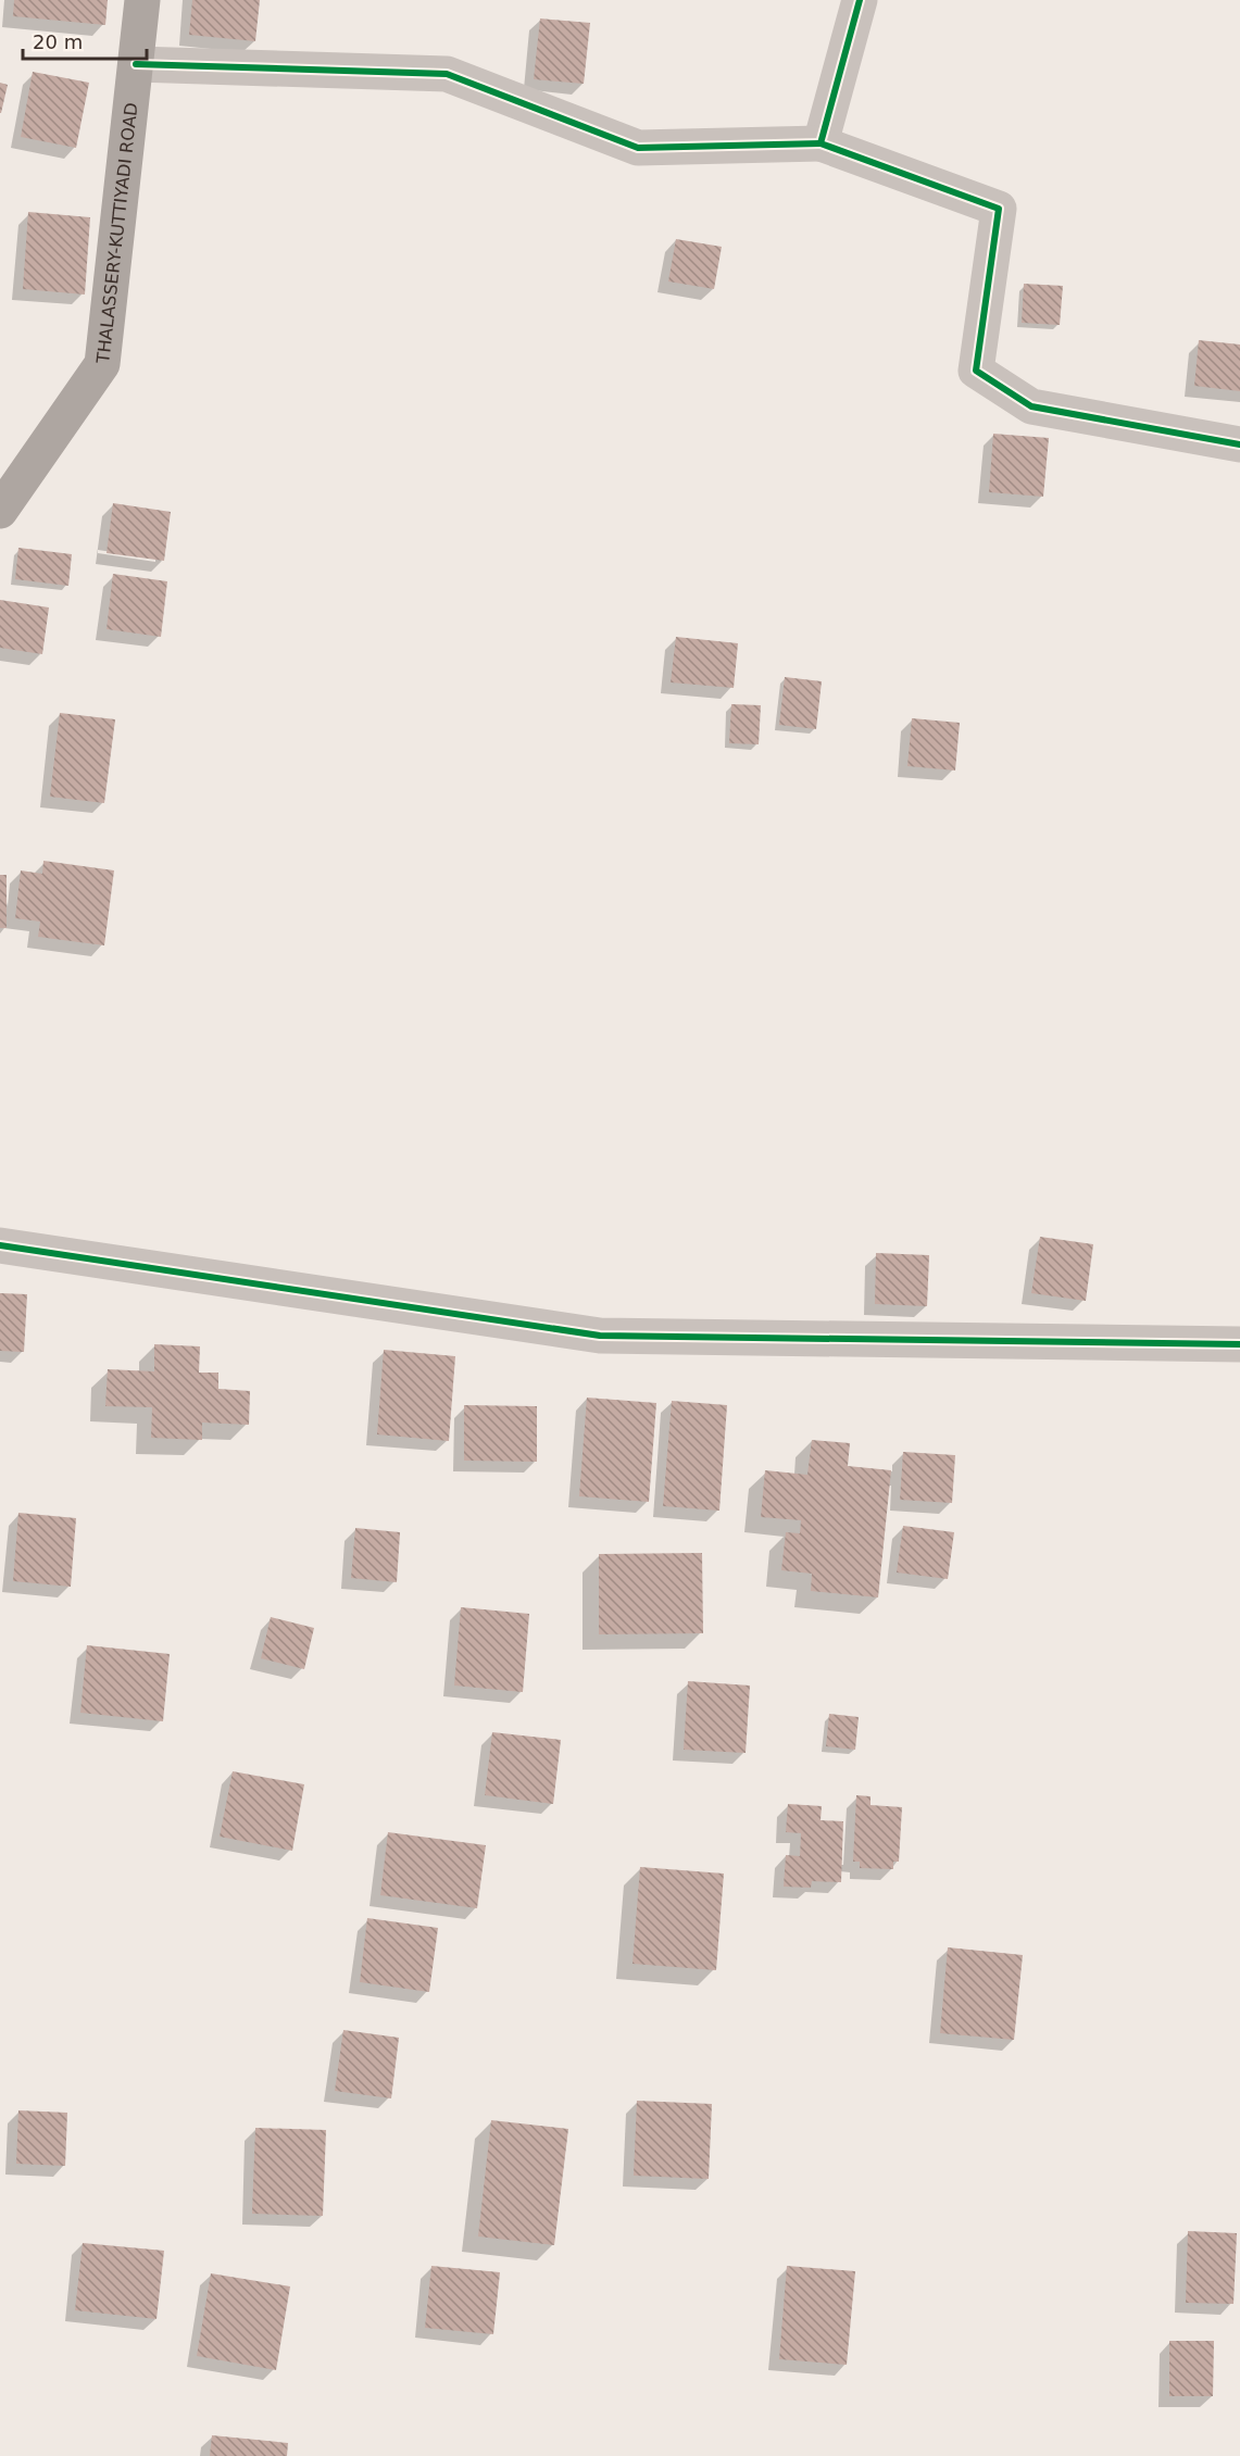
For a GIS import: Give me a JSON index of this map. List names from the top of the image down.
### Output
{
  "streets": {
    "main road": ["THALASSERY-KUTTIYADI ROAD"]
  },
  "scale_bar": "20 m"
}
